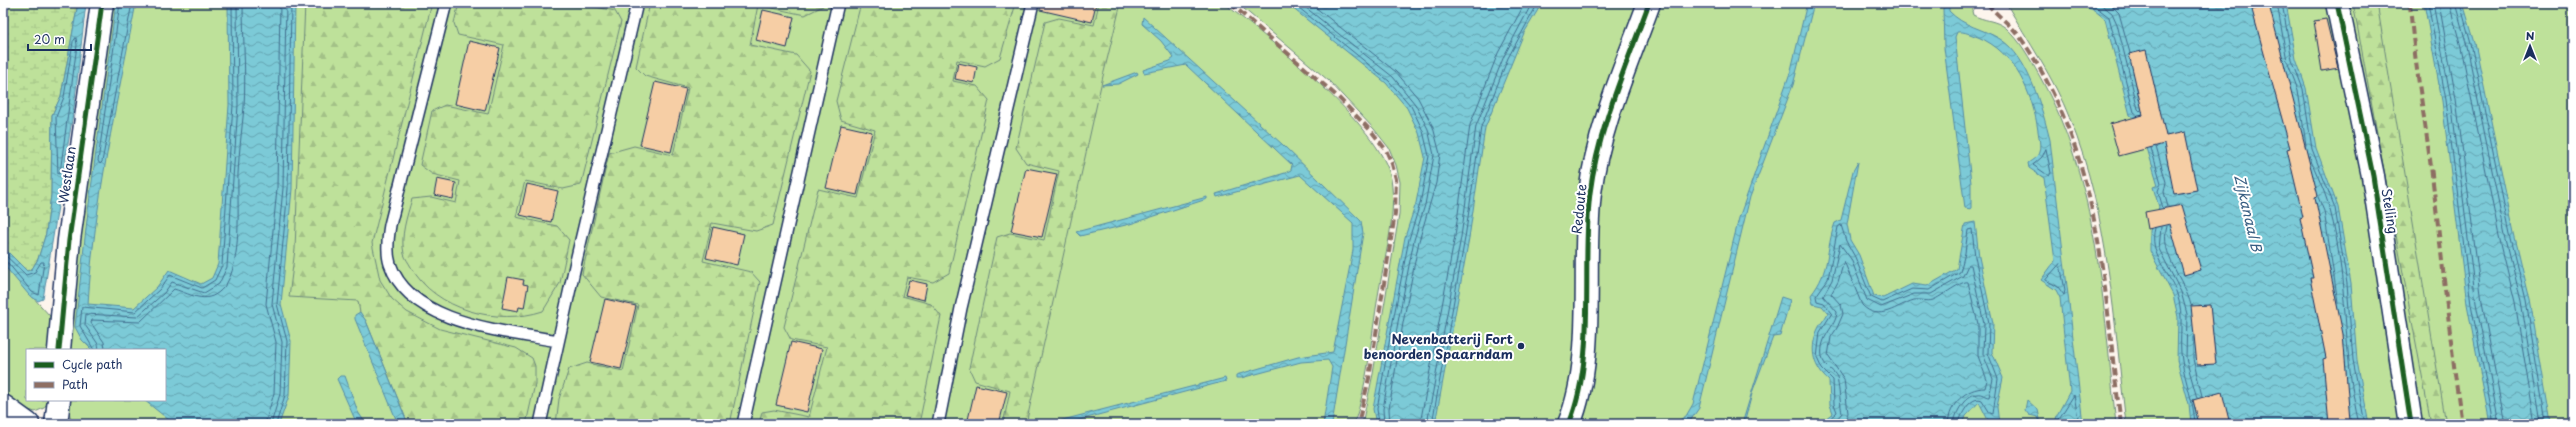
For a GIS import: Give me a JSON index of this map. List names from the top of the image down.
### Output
{
  "streets": {
    "street": ["Westlaan", "Redoute", "Stelling"]
  },
  "water": ["Zijkanaal B"],
  "places": ["Nevenbatterij Fort benoorden Spaarndam"],
  "legend": ["Cycle path", "Path"],
  "scale_bar": "20 m",
  "north": "top"
}
